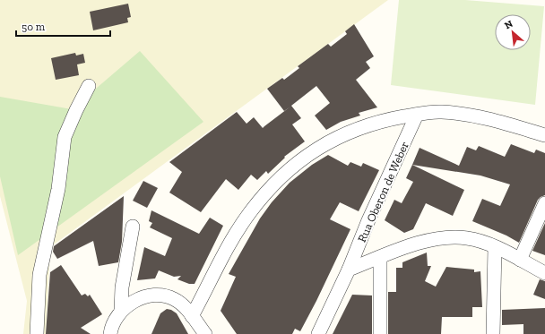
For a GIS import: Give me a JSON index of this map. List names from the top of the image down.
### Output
{
  "streets": {
    "street": ["Rua Oberon de Weber"]
  },
  "scale_bar": "50 m",
  "north": "top left"
}
